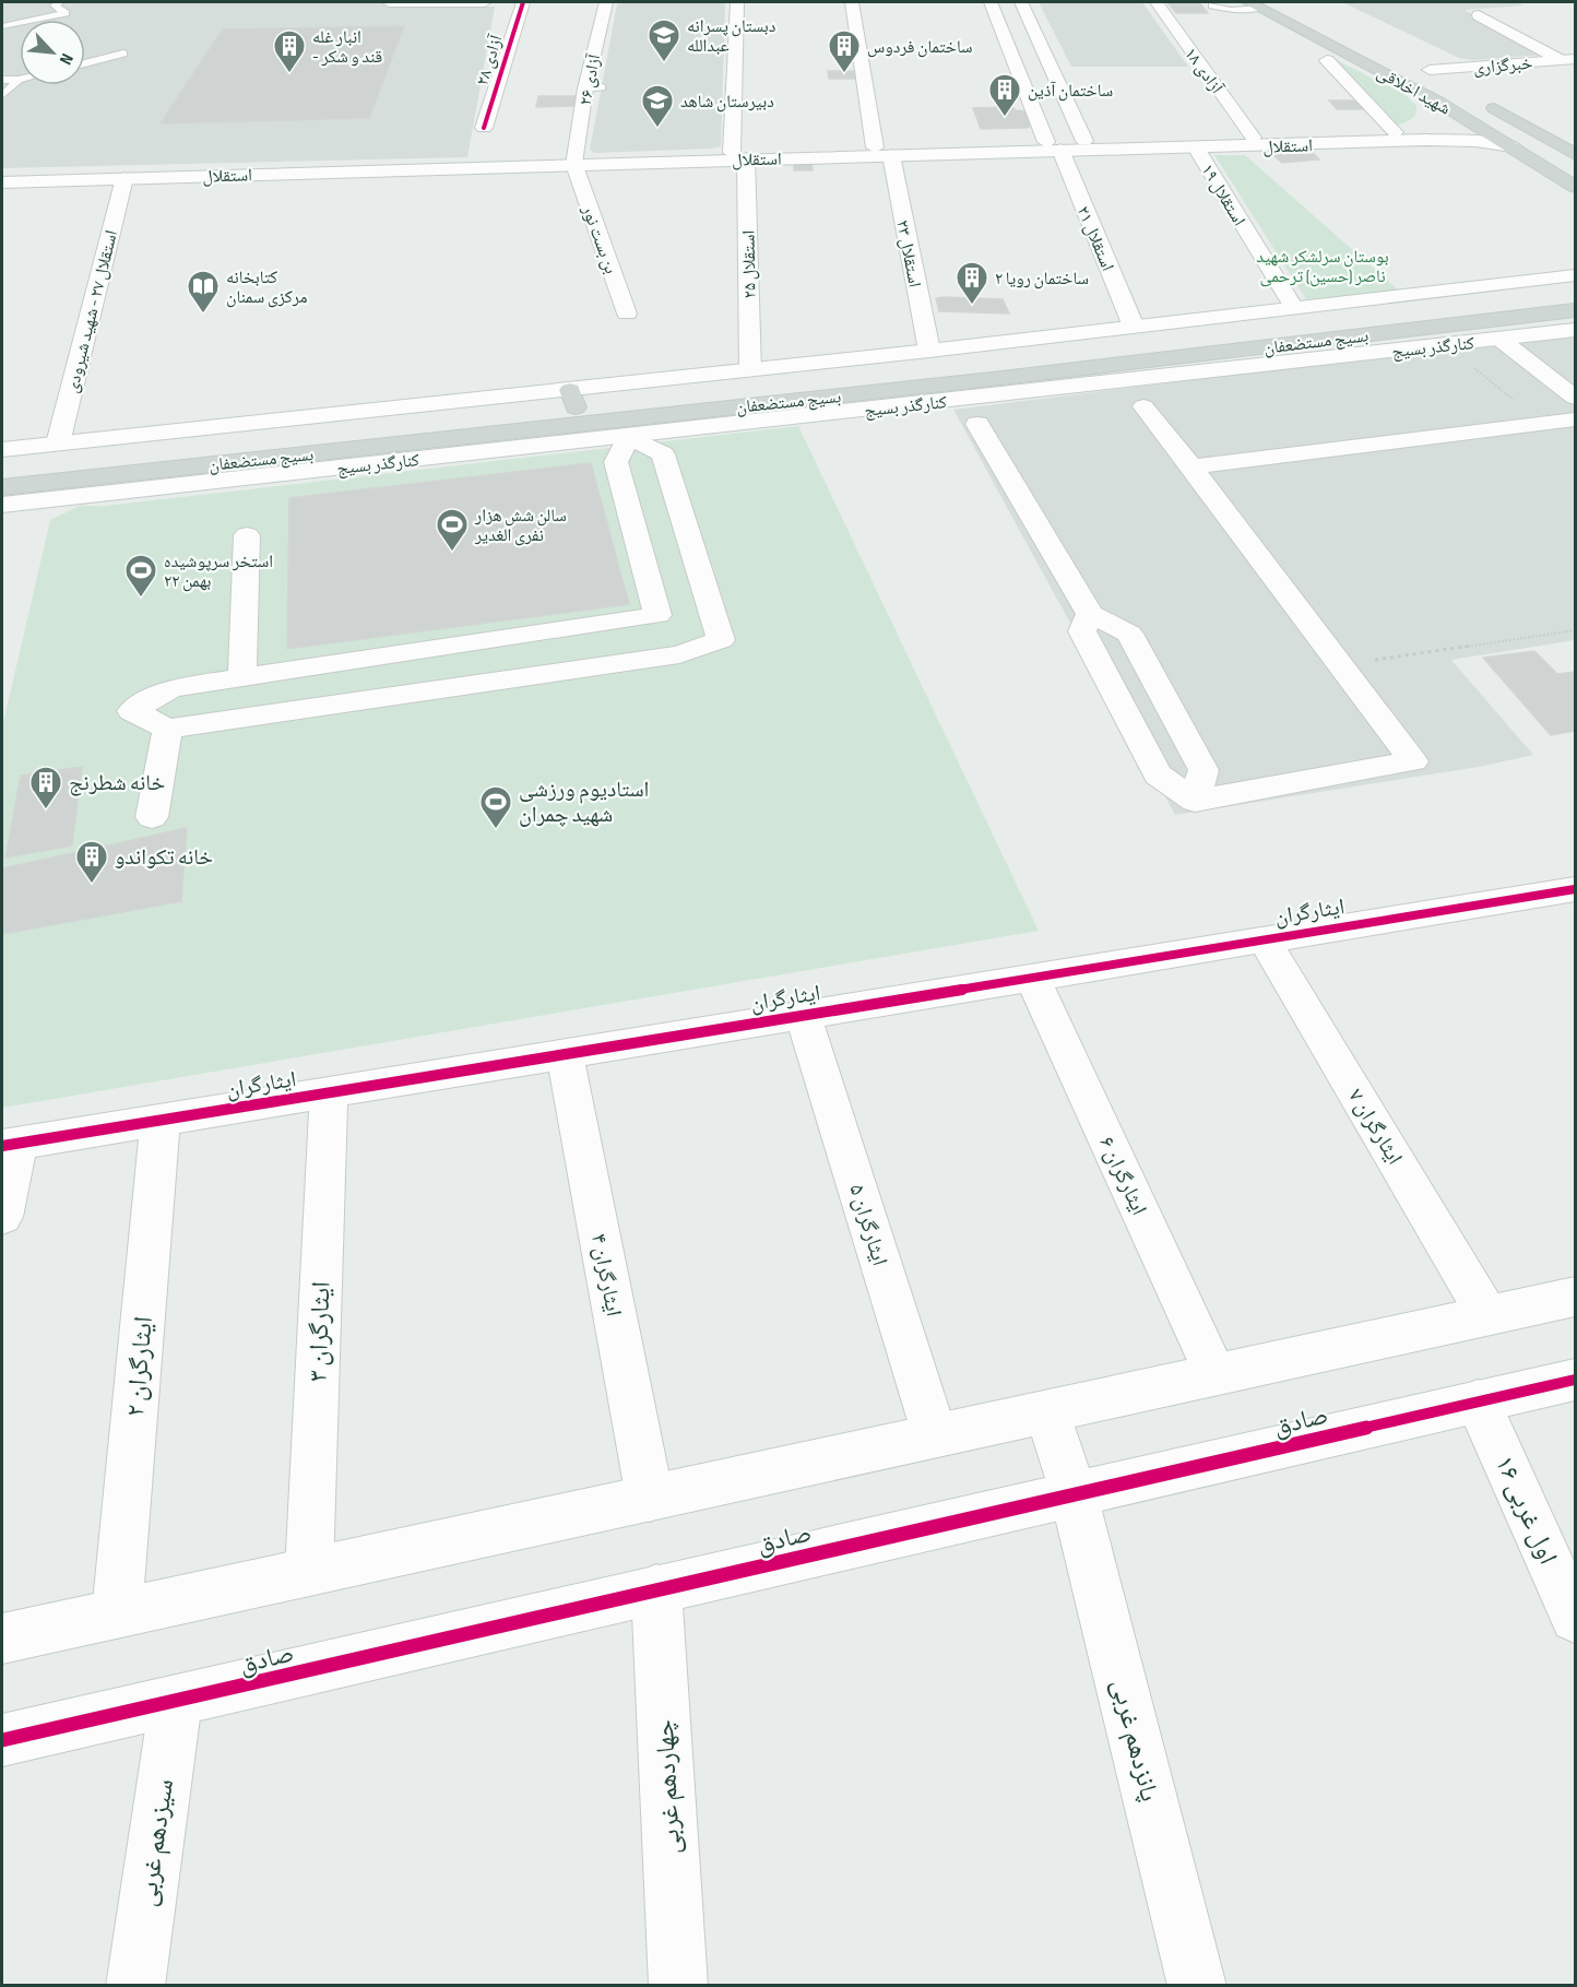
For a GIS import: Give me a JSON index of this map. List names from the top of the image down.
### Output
{
  "streets": {
    "main road": ["شهید اخلاقی", "بسیج مستضعفان"],
    "street": [
      "آزادی ۲۸",
      "خبرگزاری",
      "آزادی ۱۸",
      "آزادی ۲۶",
      "استقلال",
      "استقلال ۱۹",
      "استقلال ۲۱",
      "بن بست نور",
      "استقلال ۲۳",
      "استقلال ۲۵",
      "استقلال ۲۷ - شهید شیرودی",
      "کنارگذر بسیج",
      "ایثارگران",
      "ایثارگران ۷",
      "ایثارگران ۶",
      "ایثارگران ۵",
      "ایثارگران ۴",
      "ایثارگران ۳",
      "ایثارگران ۲",
      "صادق",
      "۱۶ اول غربی",
      "پانزدهم غربی",
      "چهاردهم غربی",
      "سیزدهم غربی"
    ]
  },
  "crossings": [
    ["خبرگزاری", "شهید اخلاقی"],
    ["آزادی ۱۸", "استقلال"],
    ["آزادی ۲۶", "استقلال"],
    ["آزادی ۲۶", "بن بست نور"],
    ["شهید اخلاقی", "استقلال"],
    ["استقلال", "استقلال ۱۹"],
    ["استقلال", "استقلال ۲۱"],
    ["استقلال", "بن بست نور"],
    ["استقلال", "استقلال ۲۳"],
    ["استقلال", "استقلال ۲۵"],
    ["استقلال", "استقلال ۲۷ - شهید شیرودی"],
    ["بسیج مستضعفان", "کنارگذر بسیج"],
    ["ایثارگران", "ایثارگران ۷"],
    ["ایثارگران", "ایثارگران ۶"],
    ["ایثارگران", "ایثارگران ۵"],
    ["ایثارگران", "ایثارگران ۴"],
    ["ایثارگران", "ایثارگران ۳"],
    ["ایثارگران", "ایثارگران ۲"],
    ["صادق", "۱۶ اول غربی"],
    ["صادق", "پانزدهم غربی"],
    ["صادق", "چهاردهم غربی"],
    ["صادق", "سیزدهم غربی"]
  ],
  "parks": ["بوستان سرلشکر شهید ناصر (حسین) ترحمی"],
  "places": {
    "school or university": ["دبستان پسرانه عبدالله", "دبیرستان شاهد"],
    "building": [
      "انبار غله - قند و شکر",
      "ساختمان فردوس",
      "ساختمان آذین",
      "ساختمان رویا ۲",
      "خانه شطرنج",
      "خانه تکواندو"
    ],
    "library": ["کتابخانه مرکزی سمنان"],
    "sports": ["سالن شش هزار نفری الغدیر", "استخر سرپوشیده ۲۲ بهمن", "استادیوم ورزشی شهید چمران"]
  },
  "north": "bottom right"
}
